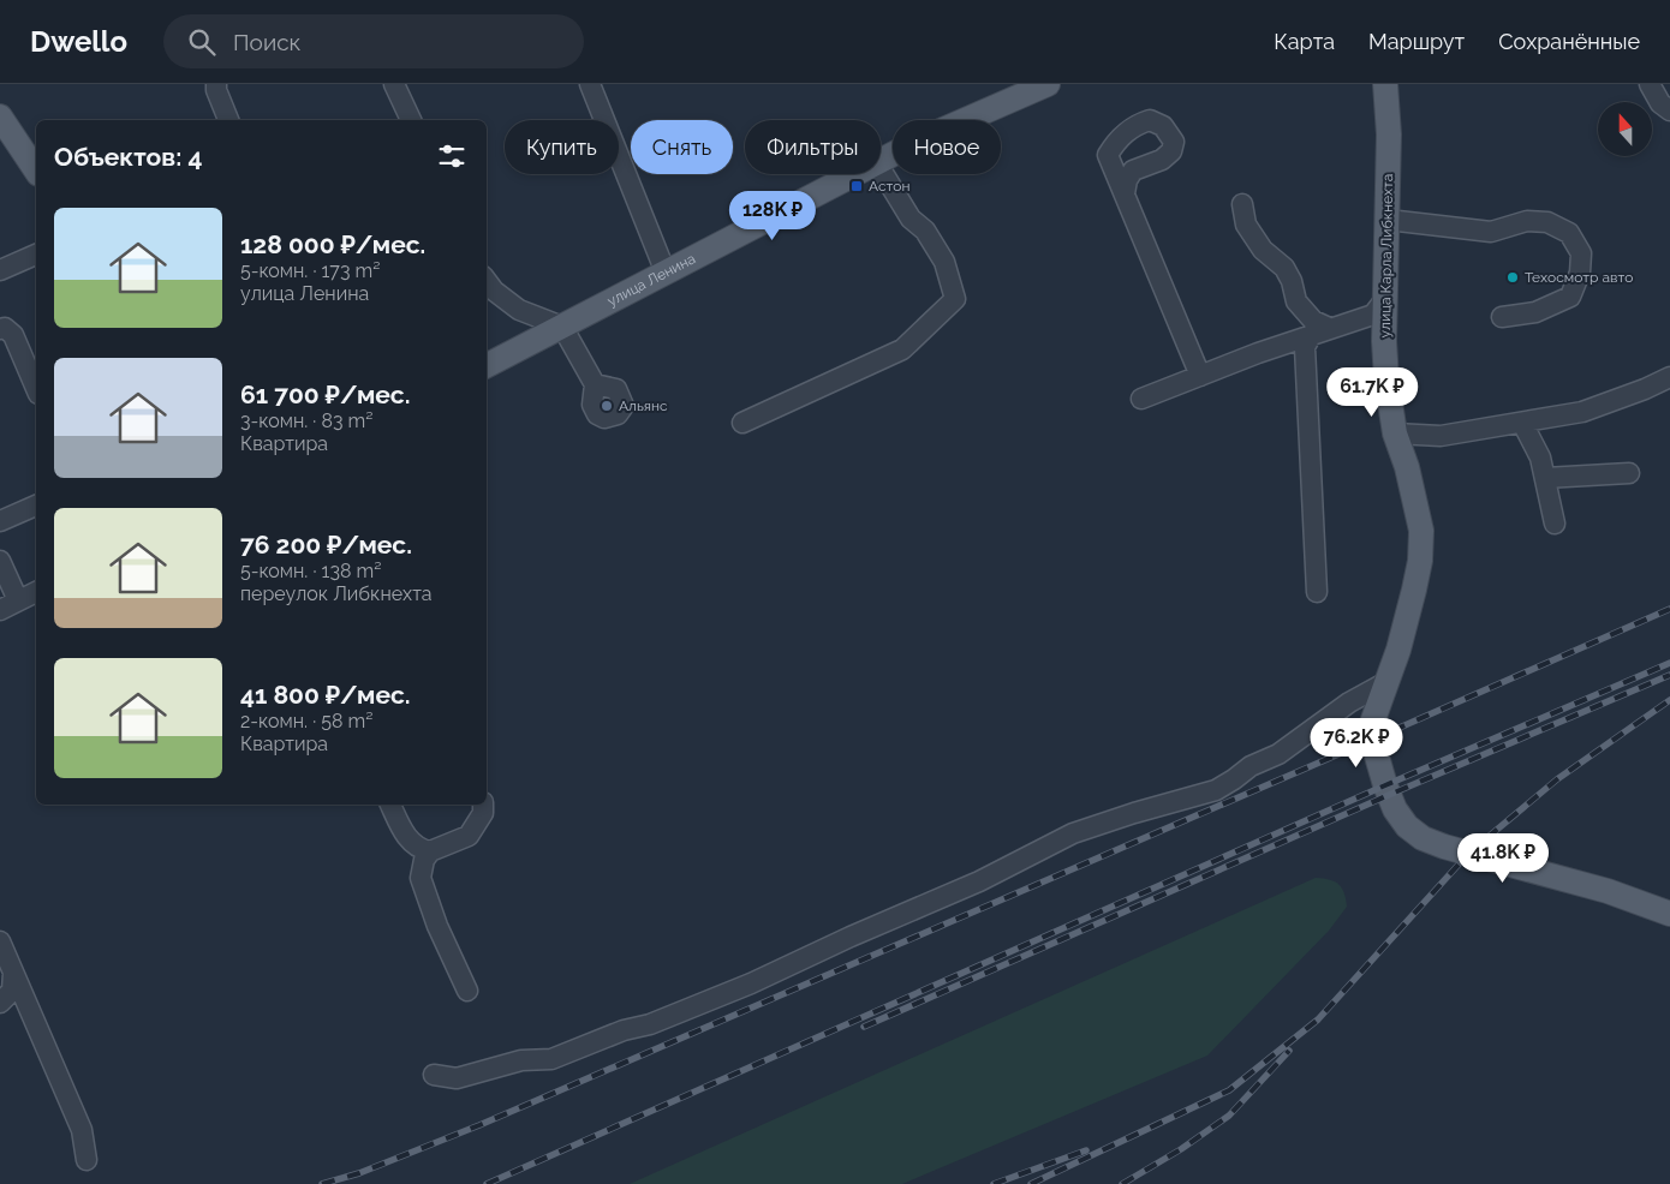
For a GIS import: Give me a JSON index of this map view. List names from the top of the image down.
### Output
{
  "streets": {
    "main road": ["улица Карла Либкнехта", "улица Ленина"]
  },
  "places": {
    "transit": ["Астон"],
    "other": ["Техосмотр авто", "Альянс"]
  },
  "north": "top",
  "page": {
    "header": "Dwello",
    "search": "Поиск",
    "nav": ["Карта", "Маршрут", "Сохранённые"],
    "chip": [
      "Купить",
      "Снять",
      "Фильтры",
      "Новое"
    ],
    "heading": "Объектов: 4",
    "price": [
      "128K ₽",
      "61.7K ₽",
      "76.2K ₽",
      "41.8K ₽"
    ],
    "list": [
      {
        "name": "128 000 ₽/мес.",
        "note": "5-комн. · 173 m² · улица Ленина"
      },
      {
        "name": "61 700 ₽/мес.",
        "note": "3-комн. · 83 m² · Квартира"
      },
      {
        "name": "76 200 ₽/мес.",
        "note": "5-комн. · 138 m² · переулок Либкнехта"
      },
      {
        "name": "41 800 ₽/мес.",
        "note": "2-комн. · 58 m² · Квартира"
      }
    ]
  }
}
